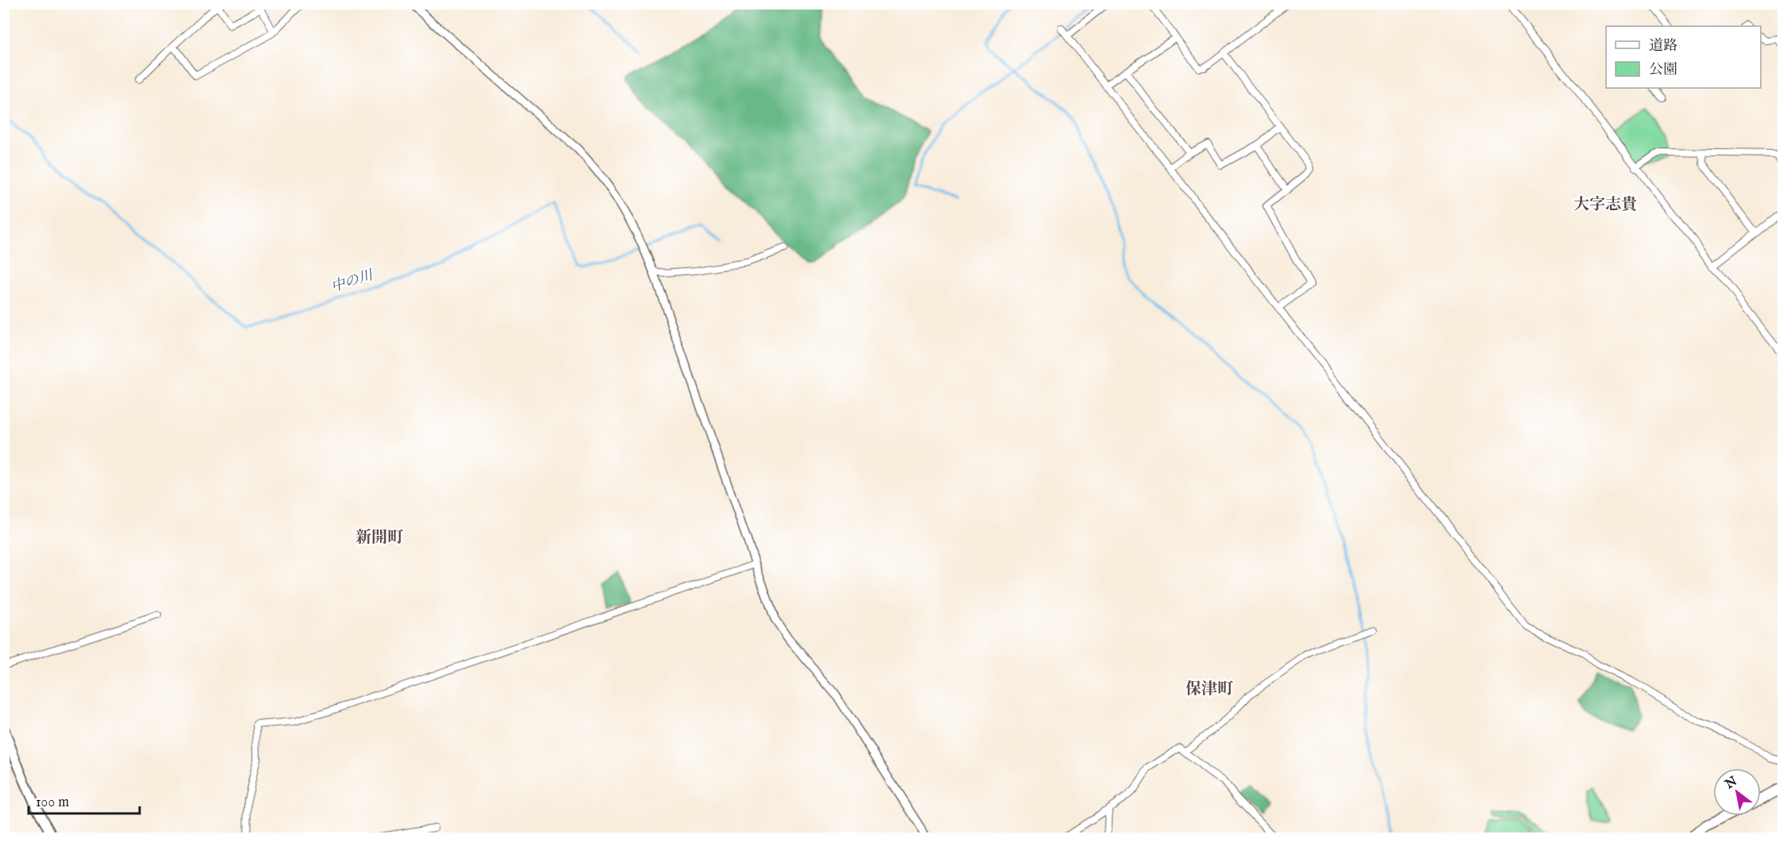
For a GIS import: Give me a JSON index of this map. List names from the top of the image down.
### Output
{
  "districts": ["大字志貴", "新開町", "保津町"],
  "water": ["中の川"],
  "legend": ["道路", "公園"],
  "scale_bar": "100 m",
  "north": "top left"
}
